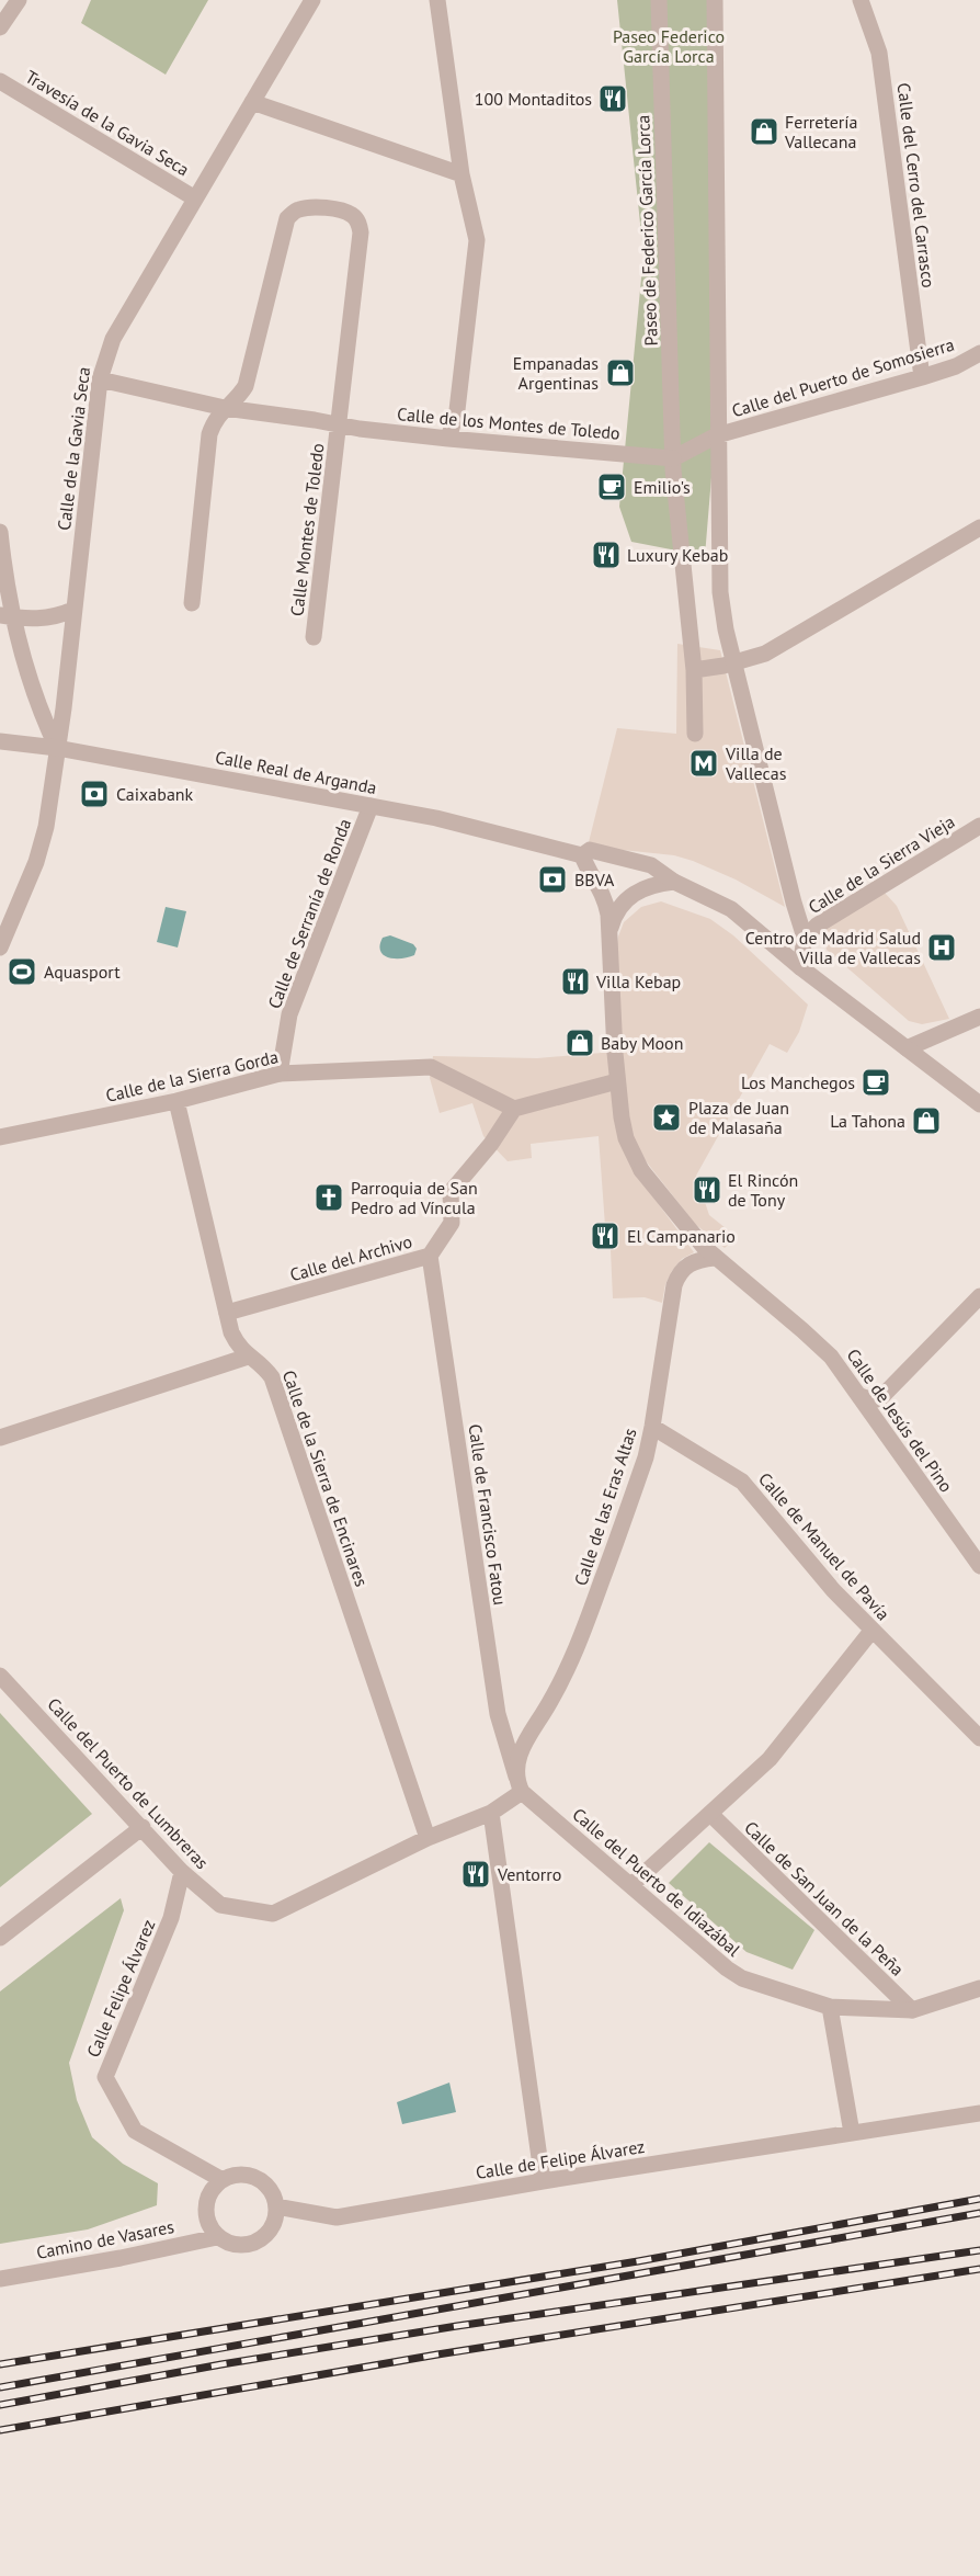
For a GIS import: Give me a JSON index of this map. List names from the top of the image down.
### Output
{
  "streets": {
    "street": [
      "Travesía de la Gavia Seca",
      "Calle del Cerro del Carrasco",
      "Paseo de Federico García Lorca",
      "Calle del Puerto de Somosierra",
      "Calle de los Montes de Toledo",
      "Calle de la Gavia Seca",
      "Calle Montes de Toledo",
      "Calle Real de Arganda",
      "Calle de la Sierra Vieja",
      "Calle de Serranía de Ronda",
      "Calle de la Sierra Gorda",
      "Calle del Archivo",
      "Calle de Jesús del Pino",
      "Calle de la Sierra de Encinares",
      "Calle de las Eras Altas",
      "Calle de Francisco Fatou",
      "Calle de Manuel de Pavía",
      "Calle del Puerto de Lumbreras",
      "Calle del Puerto de Idiazábal",
      "Calle de San Juan de la Peña",
      "Calle Felipe Álvarez",
      "Calle de Felipe Álvarez",
      "Camino de Vasares"
    ]
  },
  "crossings": [
    ["Travesía de la Gavia Seca", "Calle de la Gavia Seca"],
    ["Calle del Cerro del Carrasco", "Calle del Puerto de Somosierra"],
    ["Paseo de Federico García Lorca", "Calle de los Montes de Toledo"],
    ["Calle de los Montes de Toledo", "Calle de la Gavia Seca"],
    ["Calle de los Montes de Toledo", "Calle Montes de Toledo"],
    ["Calle de la Gavia Seca", "Calle Real de Arganda"],
    ["Calle Real de Arganda", "Calle de Serranía de Ronda"],
    ["Calle de Serranía de Ronda", "Calle de la Sierra Gorda"],
    ["Calle de la Sierra Gorda", "Calle del Archivo"],
    ["Calle de la Sierra Gorda", "Calle de la Sierra de Encinares"],
    ["Calle del Archivo", "Calle de la Sierra de Encinares"],
    ["Calle del Archivo", "Calle de Francisco Fatou"],
    ["Calle de Jesús del Pino", "Calle de las Eras Altas"],
    ["Calle de la Sierra de Encinares", "Calle del Puerto de Lumbreras"],
    ["Calle de las Eras Altas", "Calle de Francisco Fatou"],
    ["Calle de las Eras Altas", "Calle de Manuel de Pavía"],
    ["Calle de las Eras Altas", "Calle del Puerto de Lumbreras"],
    ["Calle de las Eras Altas", "Calle del Puerto de Idiazábal"],
    ["Calle de Francisco Fatou", "Calle del Puerto de Lumbreras"],
    ["Calle de Francisco Fatou", "Calle del Puerto de Idiazábal"],
    ["Calle del Puerto de Lumbreras", "Calle del Puerto de Idiazábal"],
    ["Calle del Puerto de Lumbreras", "Calle Felipe Álvarez"],
    ["Calle del Puerto de Idiazábal", "Calle de San Juan de la Peña"],
    ["Calle Felipe Álvarez", "Calle de Felipe Álvarez"],
    ["Calle Felipe Álvarez", "Camino de Vasares"],
    ["Calle de Felipe Álvarez", "Camino de Vasares"]
  ],
  "parks": ["Paseo Federico García Lorca"],
  "places": {
    "restaurant": [
      "100 Montaditos",
      "Luxury Kebab",
      "Villa Kebap",
      "El Rincón de Tony",
      "El Campanario",
      "Ventorro"
    ],
    "shop": [
      "Ferretería Vallecana",
      "Empanadas Argentinas",
      "Baby Moon",
      "La Tahona"
    ],
    "cafe": ["Emilio's", "Los Manchegos"],
    "metro station": ["Villa de Vallecas"],
    "bank": ["Caixabank", "BBVA"],
    "hospital": ["Centro de Madrid Salud Villa de Vallecas"],
    "sports": ["Aquasport"],
    "place": ["Plaza de Juan de Malasaña"],
    "church": ["Parroquia de San Pedro ad Víncula"]
  }
}
